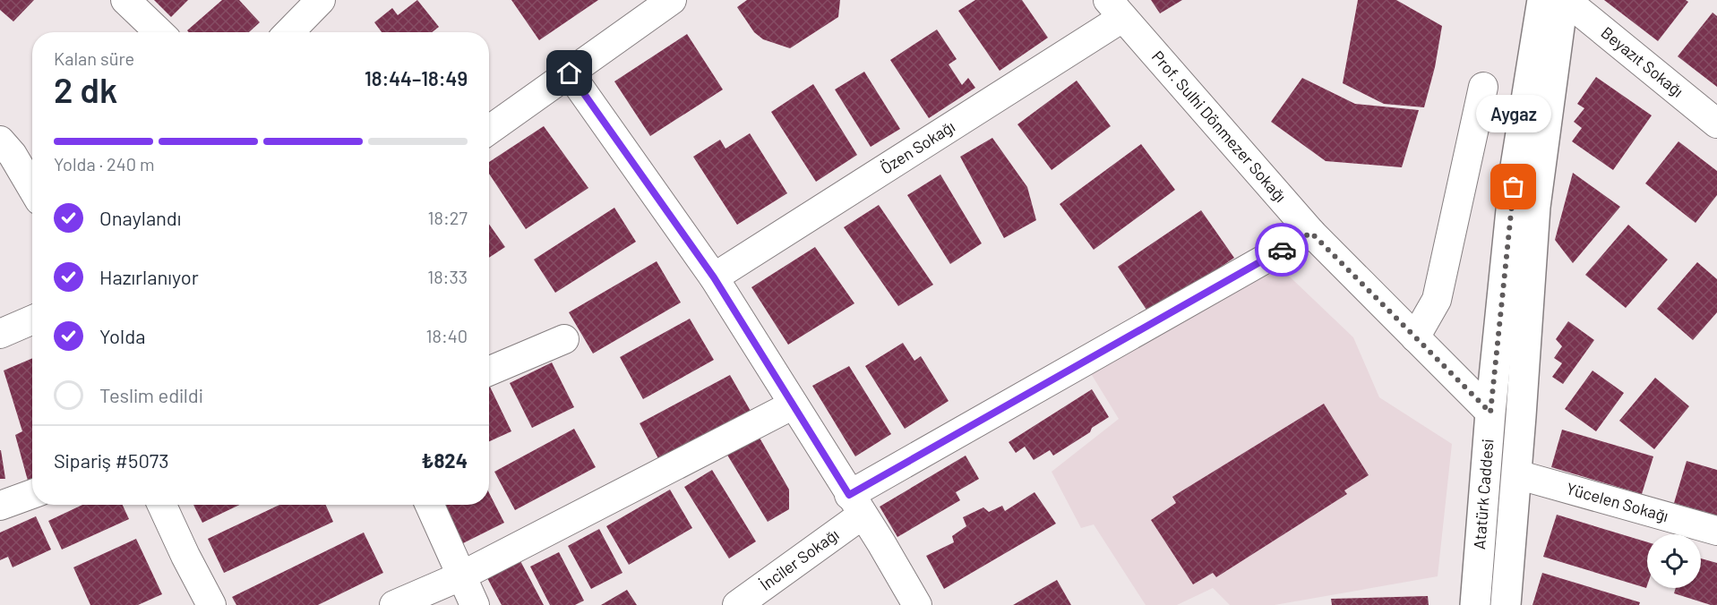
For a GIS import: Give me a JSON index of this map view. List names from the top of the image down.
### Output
{
  "streets": {
    "main road": ["Atatürk Caddesi"],
    "street": [
      "Beyazıt Sokağı",
      "Prof. Sulhi Dönmezer Sokağı",
      "Özen Sokağı",
      "Yücelen Sokağı",
      "İnciler Sokağı"
    ]
  },
  "crossings": [
    ["Beyazıt Sokağı", "Atatürk Caddesi"],
    ["Prof. Sulhi Dönmezer Sokağı", "Özen Sokağı"],
    ["Prof. Sulhi Dönmezer Sokağı", "Atatürk Caddesi"],
    ["Prof. Sulhi Dönmezer Sokağı", "İnciler Sokağı"],
    ["Atatürk Caddesi", "Yücelen Sokağı"]
  ],
  "places": ["Aygaz"],
  "page": {
    "heading": ["2 dk", "Kalan süre", "18:44–18:49"],
    "panel": ["Sipariş #5073", "₺824"],
    "bubble": "Aygaz",
    "bar": "Yolda · 240 m",
    "list": [
      ["Onaylandı", "18:27"],
      ["Hazırlanıyor", "18:33"],
      ["Yolda", "18:40"],
      "Teslim edildi"
    ]
  }
}
